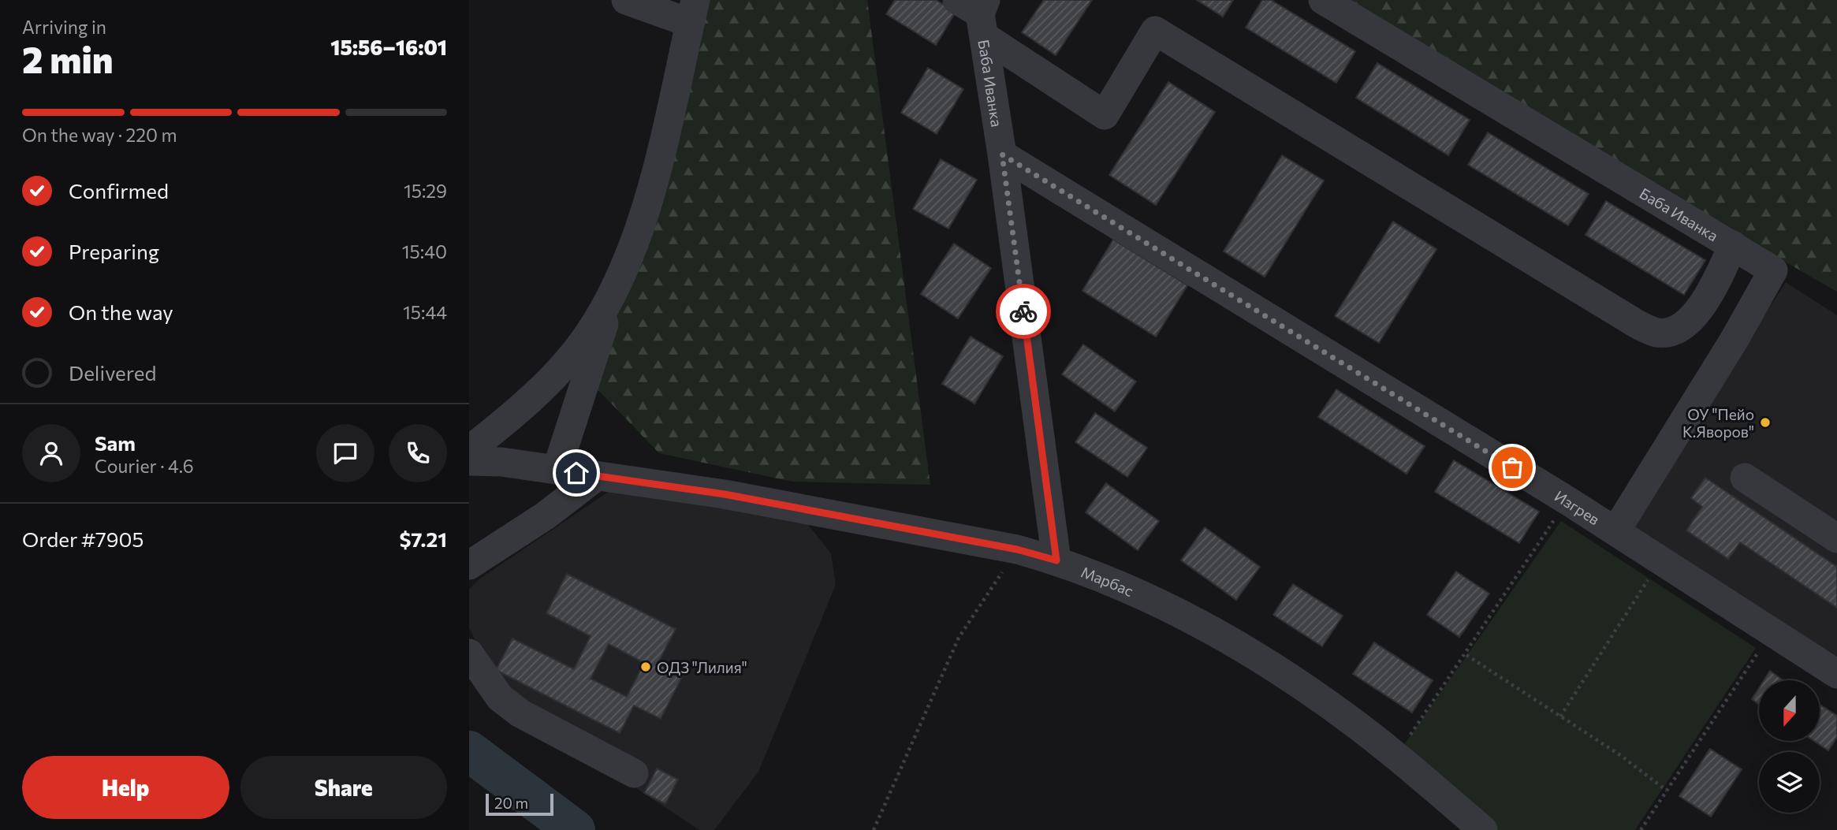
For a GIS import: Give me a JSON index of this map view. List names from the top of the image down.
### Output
{
  "streets": {
    "street": ["Баба Иванка", "Изгрев", "Марбас"]
  },
  "crossings": [
    ["Баба Иванка", "Изгрев"],
    ["Баба Иванка", "Марбас"]
  ],
  "places": ["ОУ \"Пейо К.Яворов\"", "ОДЗ \"Лилия\""],
  "scale_bar": "20 m",
  "north": "bottom",
  "page": {
    "heading": ["2 min", "Arriving in", "15:56–16:01"],
    "panel": [
      "Sam",
      "Courier · 4.6",
      "Order #7905",
      "$7.21"
    ],
    "bar": "On the way · 220 m",
    "list": [
      ["Confirmed", "15:29"],
      ["Preparing", "15:40"],
      ["On the way", "15:44"],
      "Delivered"
    ],
    "buttons": ["Help", "Share"],
    "scale": "20 m"
  }
}
